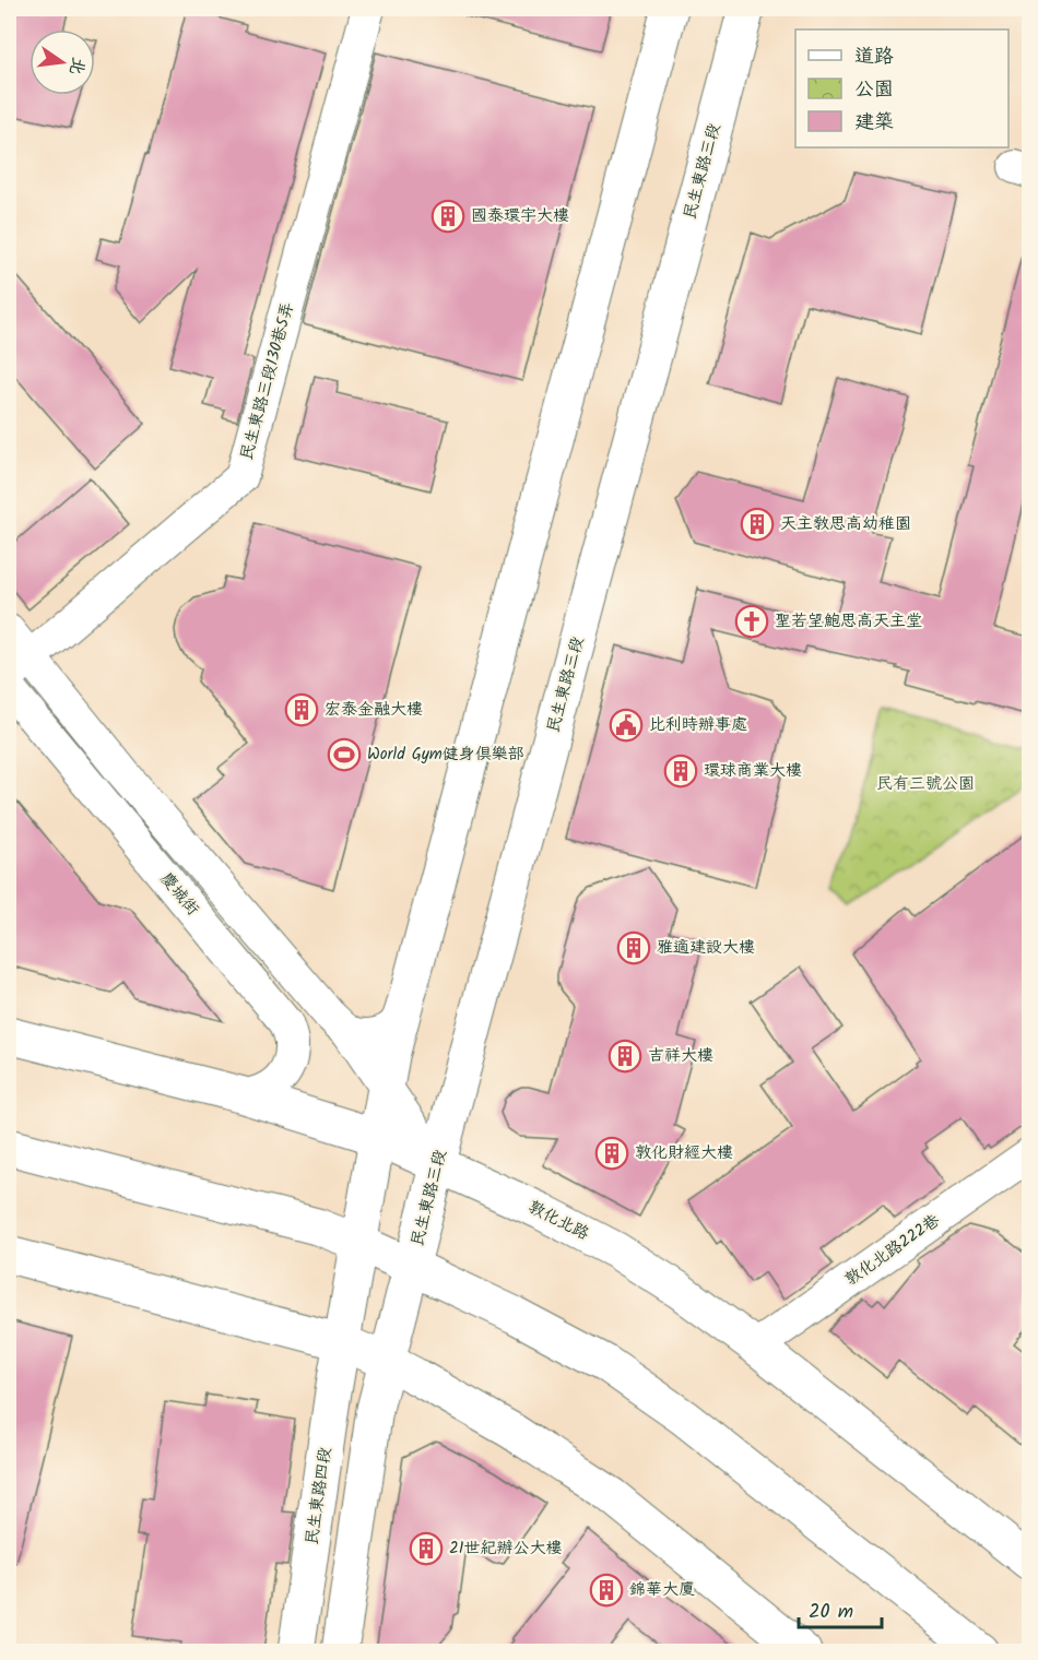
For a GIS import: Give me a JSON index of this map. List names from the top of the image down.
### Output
{
  "streets": {
    "street": [
      "民生東路三段",
      "民生東路三段130巷5弄",
      "慶城街",
      "敦化北路",
      "敦化北路222巷",
      "民生東路四段"
    ]
  },
  "crossings": [
    ["民生東路三段", "敦化北路"],
    ["慶城街", "敦化北路"],
    ["敦化北路", "敦化北路222巷"]
  ],
  "parks": ["民有三號公園"],
  "places": {
    "building": [
      "國泰環宇大樓",
      "天主教思高幼稚園",
      "宏泰金融大樓",
      "環球商業大樓",
      "雅適建設大樓",
      "吉祥大樓",
      "敦化財經大樓",
      "21世紀辦公大樓",
      "錦華大廈"
    ],
    "church": ["聖若望鮑思高天主堂"],
    "public building": ["比利時辦事處"],
    "sports": ["World Gym健身俱樂部"]
  },
  "legend": ["道路", "公園", "建築"],
  "scale_bar": "20 m",
  "north": "right"
}
